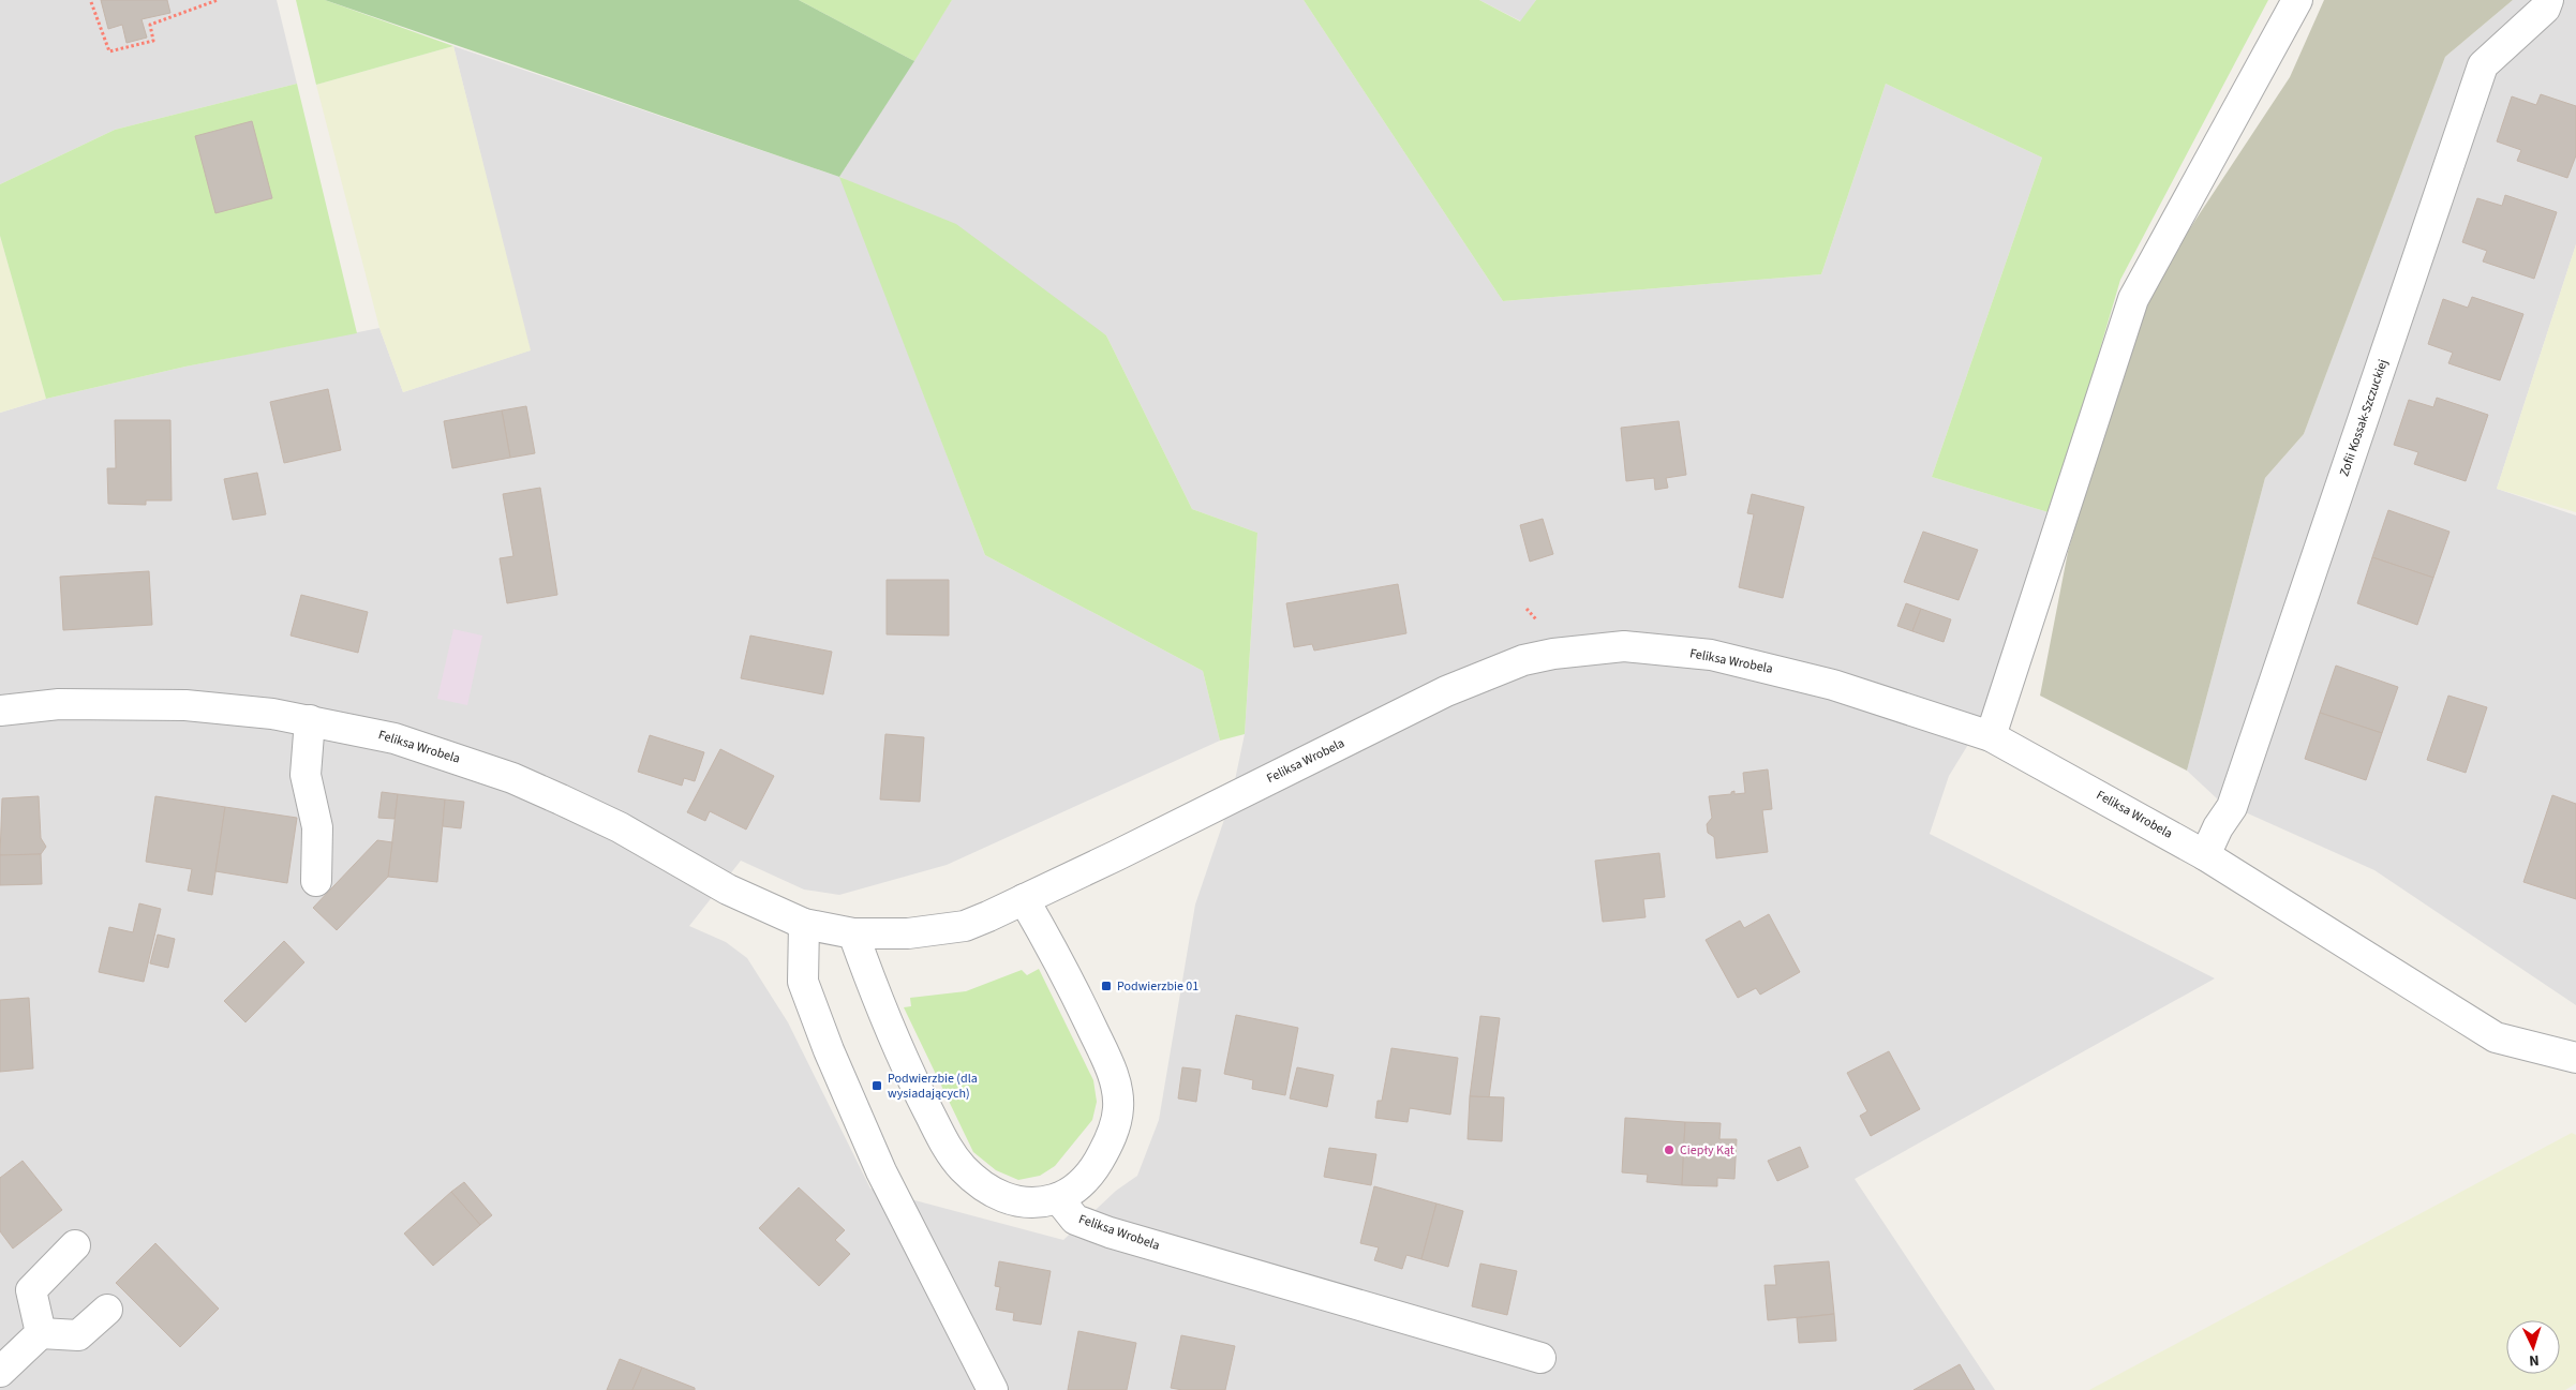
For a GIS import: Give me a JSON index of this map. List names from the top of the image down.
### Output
{
  "streets": {
    "street": ["Zofii Kossak-Szczuckiej", "Feliksa Wrobela"]
  },
  "crossings": [
    ["Zofii Kossak-Szczuckiej", "Feliksa Wrobela"]
  ],
  "places": {
    "transit": ["Podwierzbie 01", "Podwierzbie (dla wysiadających)"],
    "other": ["Ciepły Kąt"]
  },
  "north": "bottom"
}
